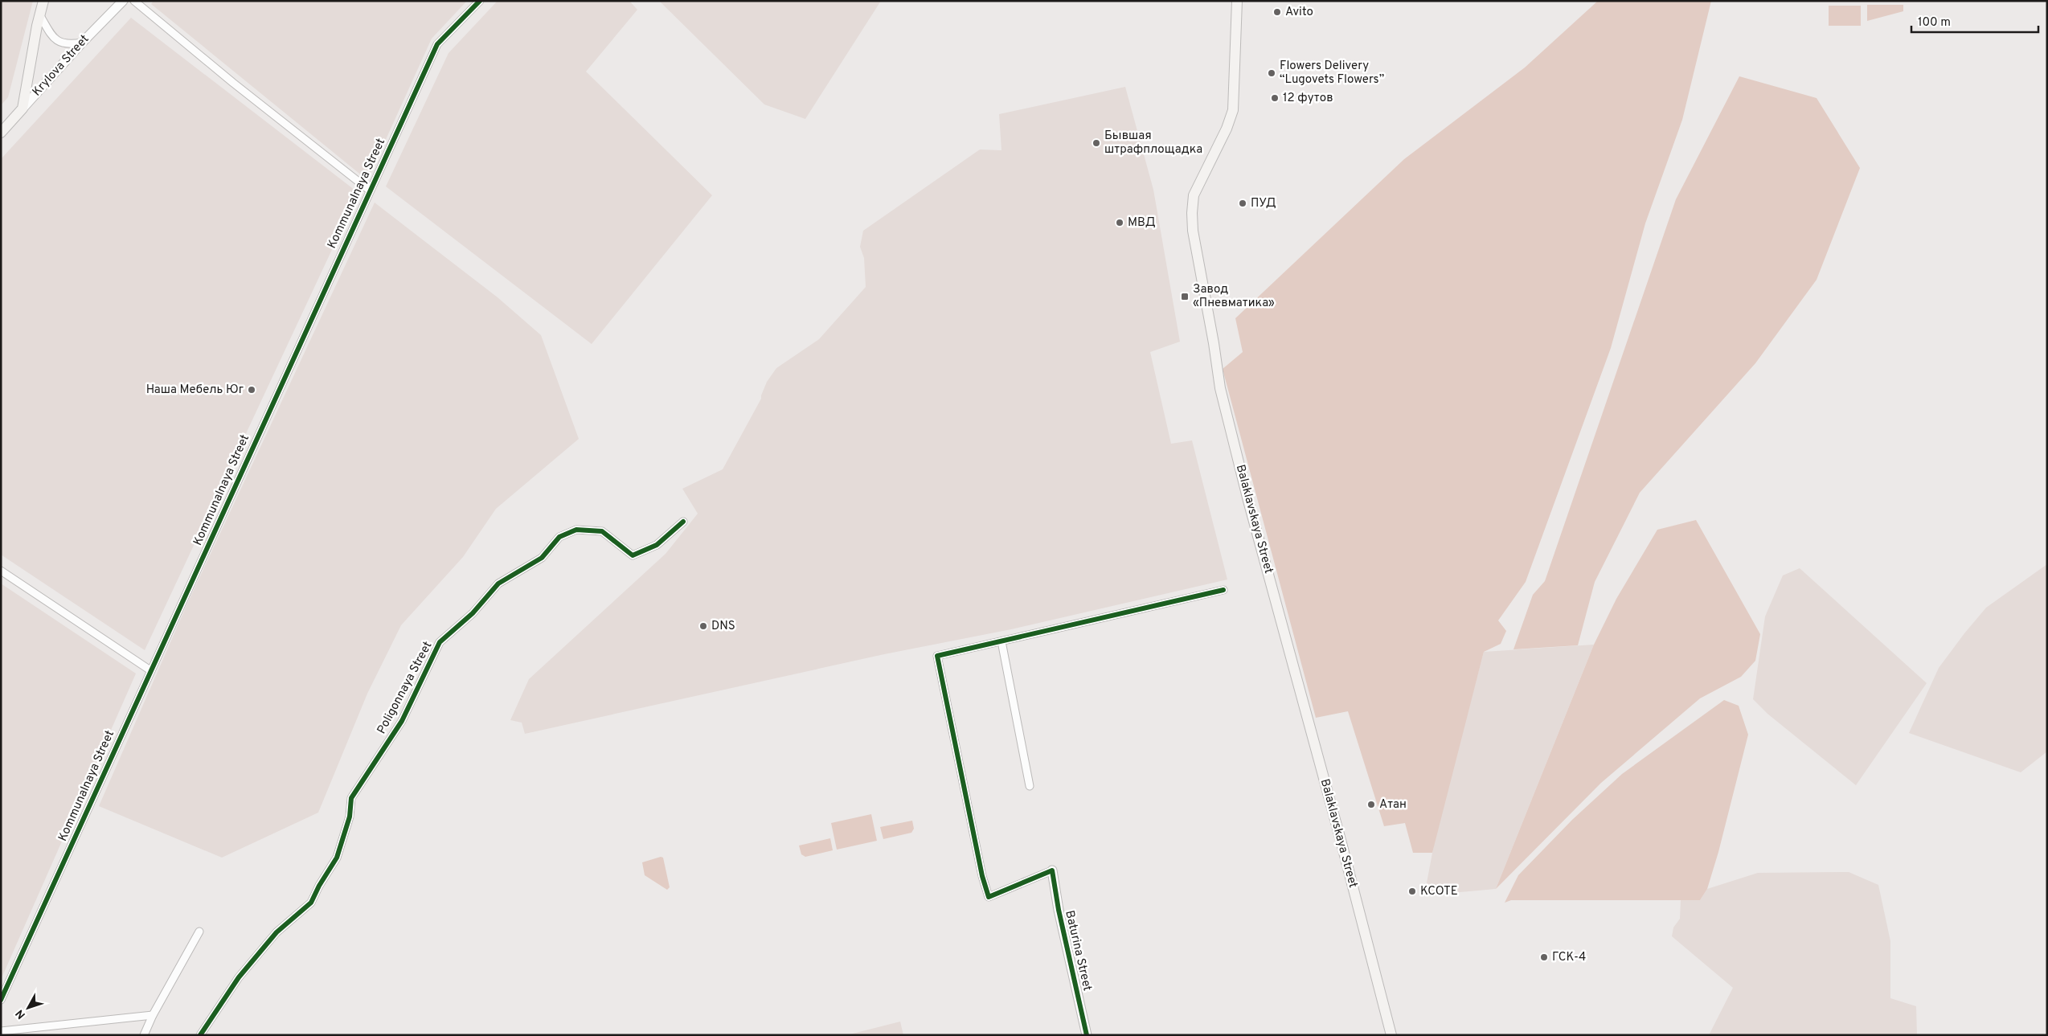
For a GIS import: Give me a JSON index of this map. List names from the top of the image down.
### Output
{
  "streets": {
    "main road": ["Krylova Street", "Balaklavskaya Street"],
    "street": ["Kommunalnaya Street", "Poligonnaya Street", "Baturina Street"]
  },
  "places": {
    "other": [
      "Avito",
      "Flowers Delivery “Lugovets Flowers”",
      "12 футов",
      "Бывшая штрафплощадка",
      "ПУД",
      "МВД",
      "Наша Мебель Юг",
      "DNS",
      "Атан",
      "KCOTE",
      "ГСК-4"
    ],
    "transit": ["Завод «Пневматика»"]
  },
  "scale_bar": "100 m",
  "north": "bottom left"
}
